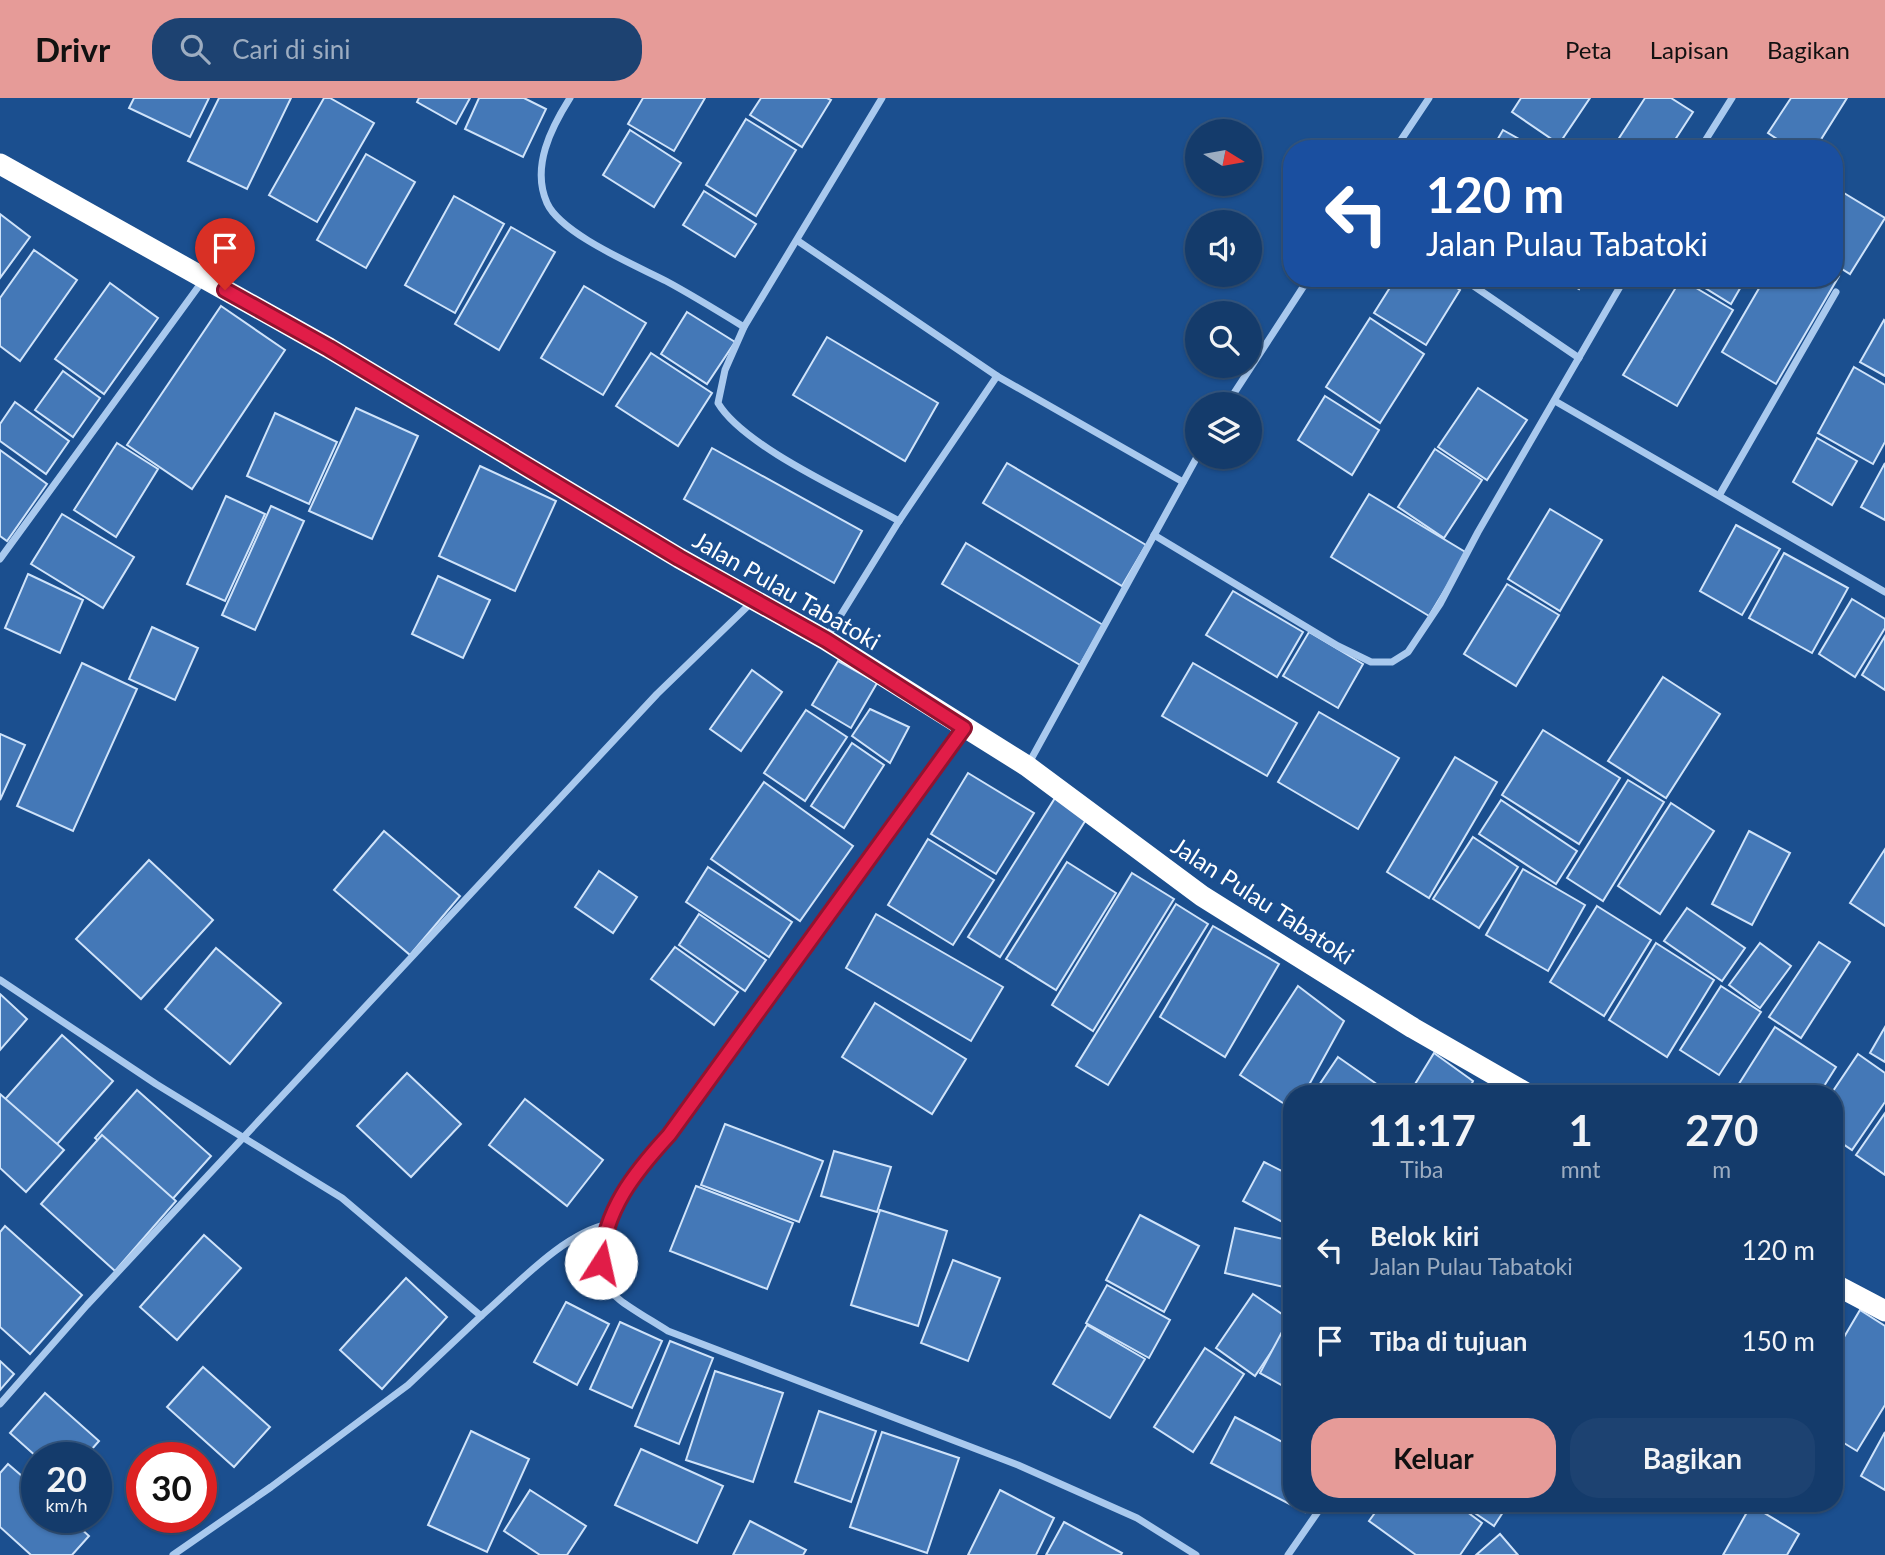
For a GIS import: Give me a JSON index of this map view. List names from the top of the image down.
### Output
{
  "streets": {
    "highway": ["Jalan Pulau Tabatoki"]
  },
  "north": "right",
  "page": {
    "header": "Drivr",
    "search": "Cari di sini",
    "nav": ["Peta", "Lapisan", "Bagikan"],
    "turn": ["120 m", "Jalan Pulau Tabatoki"],
    "eta": [
      "11:17",
      "Tiba",
      "1",
      "mnt",
      "270",
      "m"
    ],
    "list": [
      {
        "name": "Belok kiri",
        "note": "Jalan Pulau Tabatoki",
        "value": "120 m"
      },
      {
        "name": "Tiba di tujuan",
        "value": "150 m"
      }
    ],
    "buttons": ["Keluar", "Bagikan"],
    "speed": "20 km/h",
    "limit": "30"
  }
}
